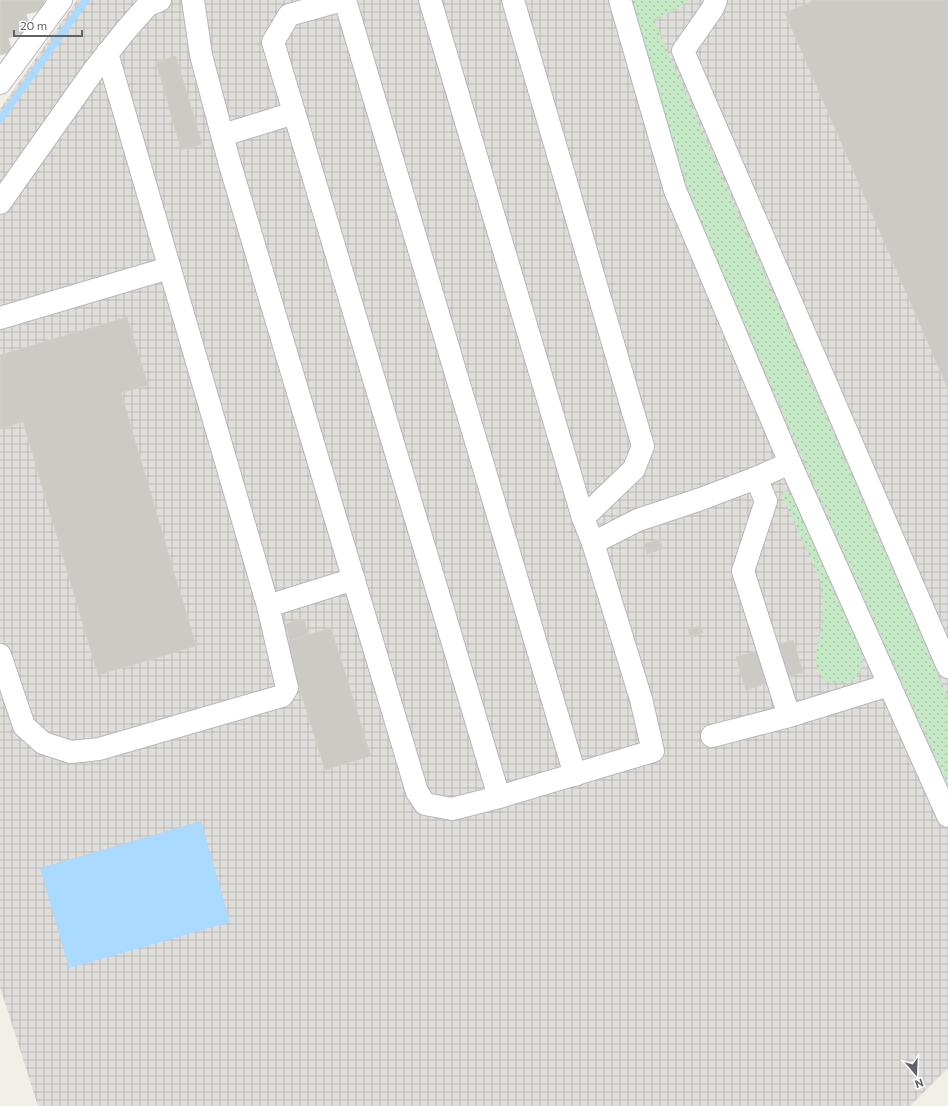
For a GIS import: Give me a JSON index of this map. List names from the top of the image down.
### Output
{
  "scale_bar": "20 m",
  "north": "bottom"
}
